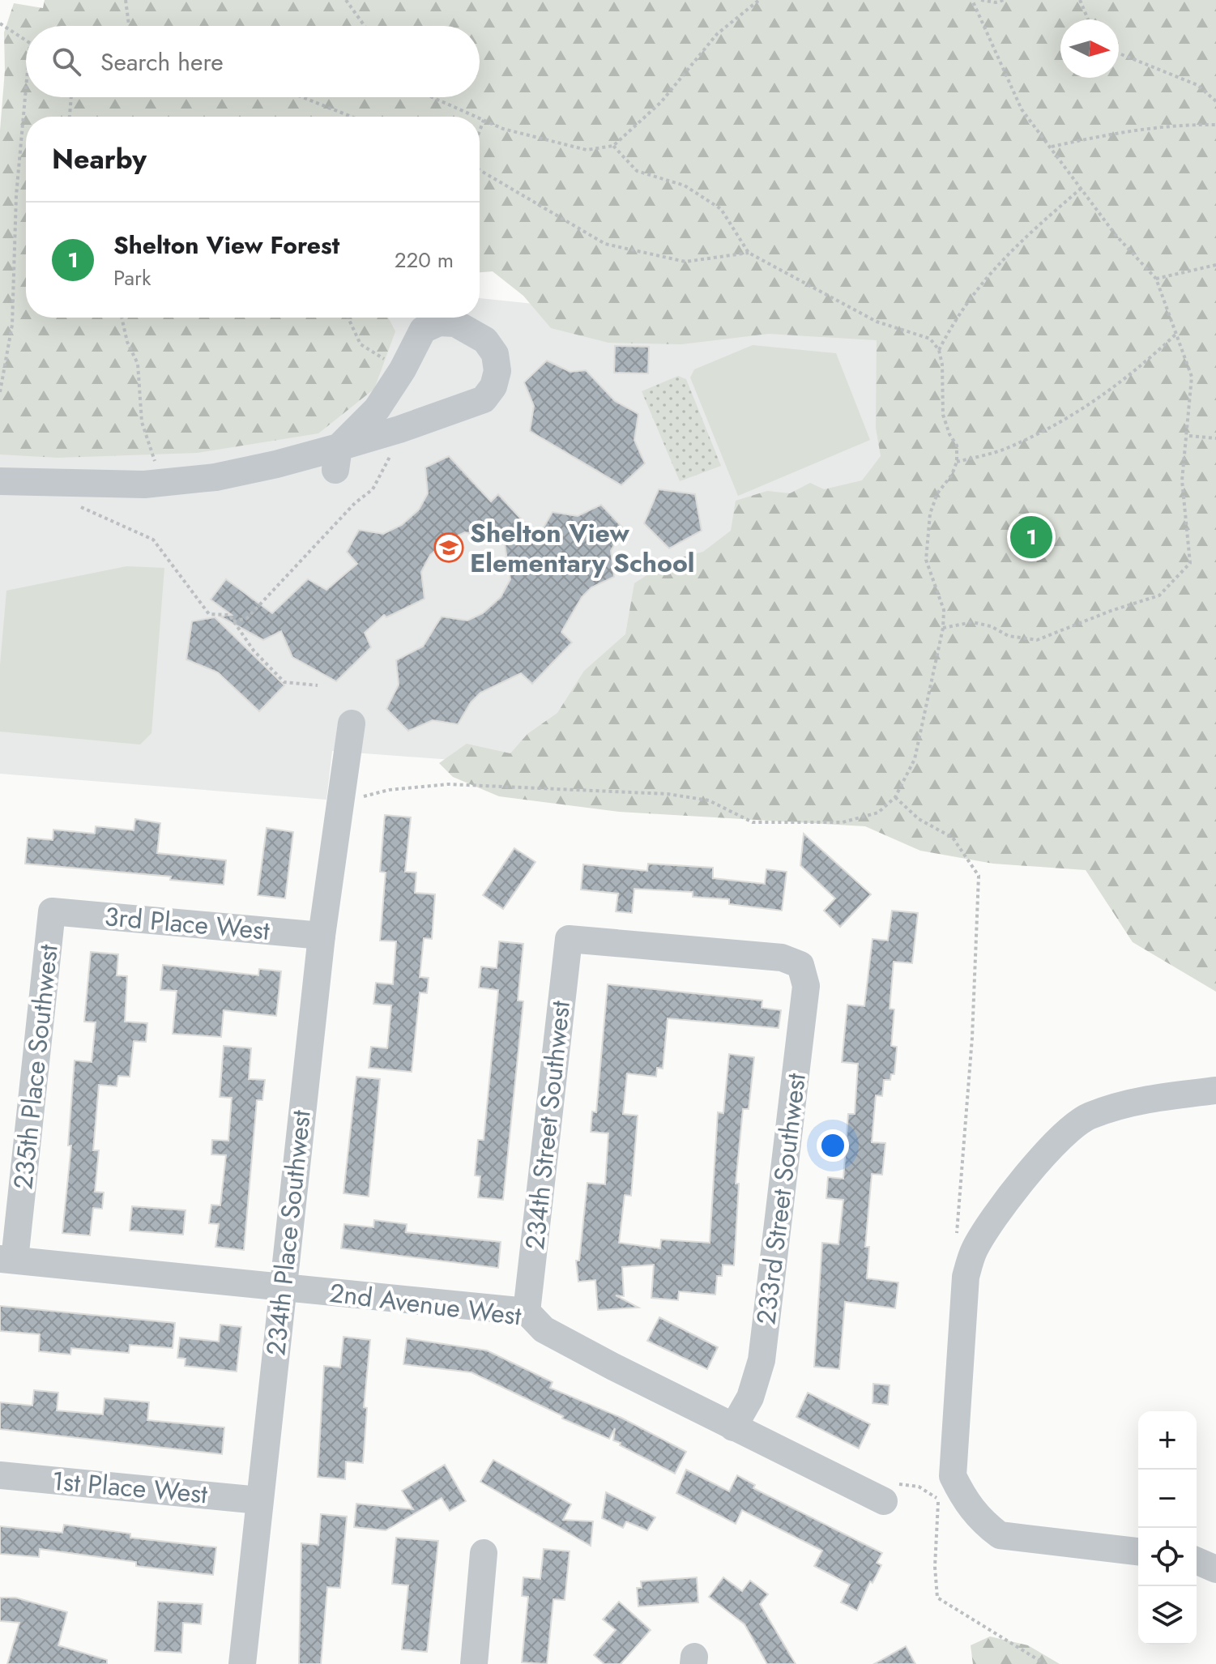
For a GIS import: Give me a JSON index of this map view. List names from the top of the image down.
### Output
{
  "streets": {
    "street": [
      "3rd Place West",
      "235th Place Southwest",
      "234th Street Southwest",
      "233rd Street Southwest",
      "234th Place Southwest",
      "2nd Avenue West",
      "1st Place West"
    ]
  },
  "crossings": [
    ["3rd Place West", "235th Place Southwest"],
    ["3rd Place West", "234th Place Southwest"],
    ["235th Place Southwest", "2nd Avenue West"],
    ["234th Street Southwest", "233rd Street Southwest"],
    ["234th Street Southwest", "2nd Avenue West"],
    ["233rd Street Southwest", "2nd Avenue West"],
    ["234th Place Southwest", "2nd Avenue West"],
    ["234th Place Southwest", "1st Place West"]
  ],
  "places": {
    "school or university": ["Shelton View Elementary School"]
  },
  "north": "right",
  "page": {
    "search": "Search here",
    "heading": "Nearby",
    "list": [
      {
        "mark": "1",
        "name": "Shelton View Forest",
        "note": "Park",
        "value": "220 m"
      }
    ],
    "pins": "1",
    "map_buttons": ["+", "−"]
  }
}
